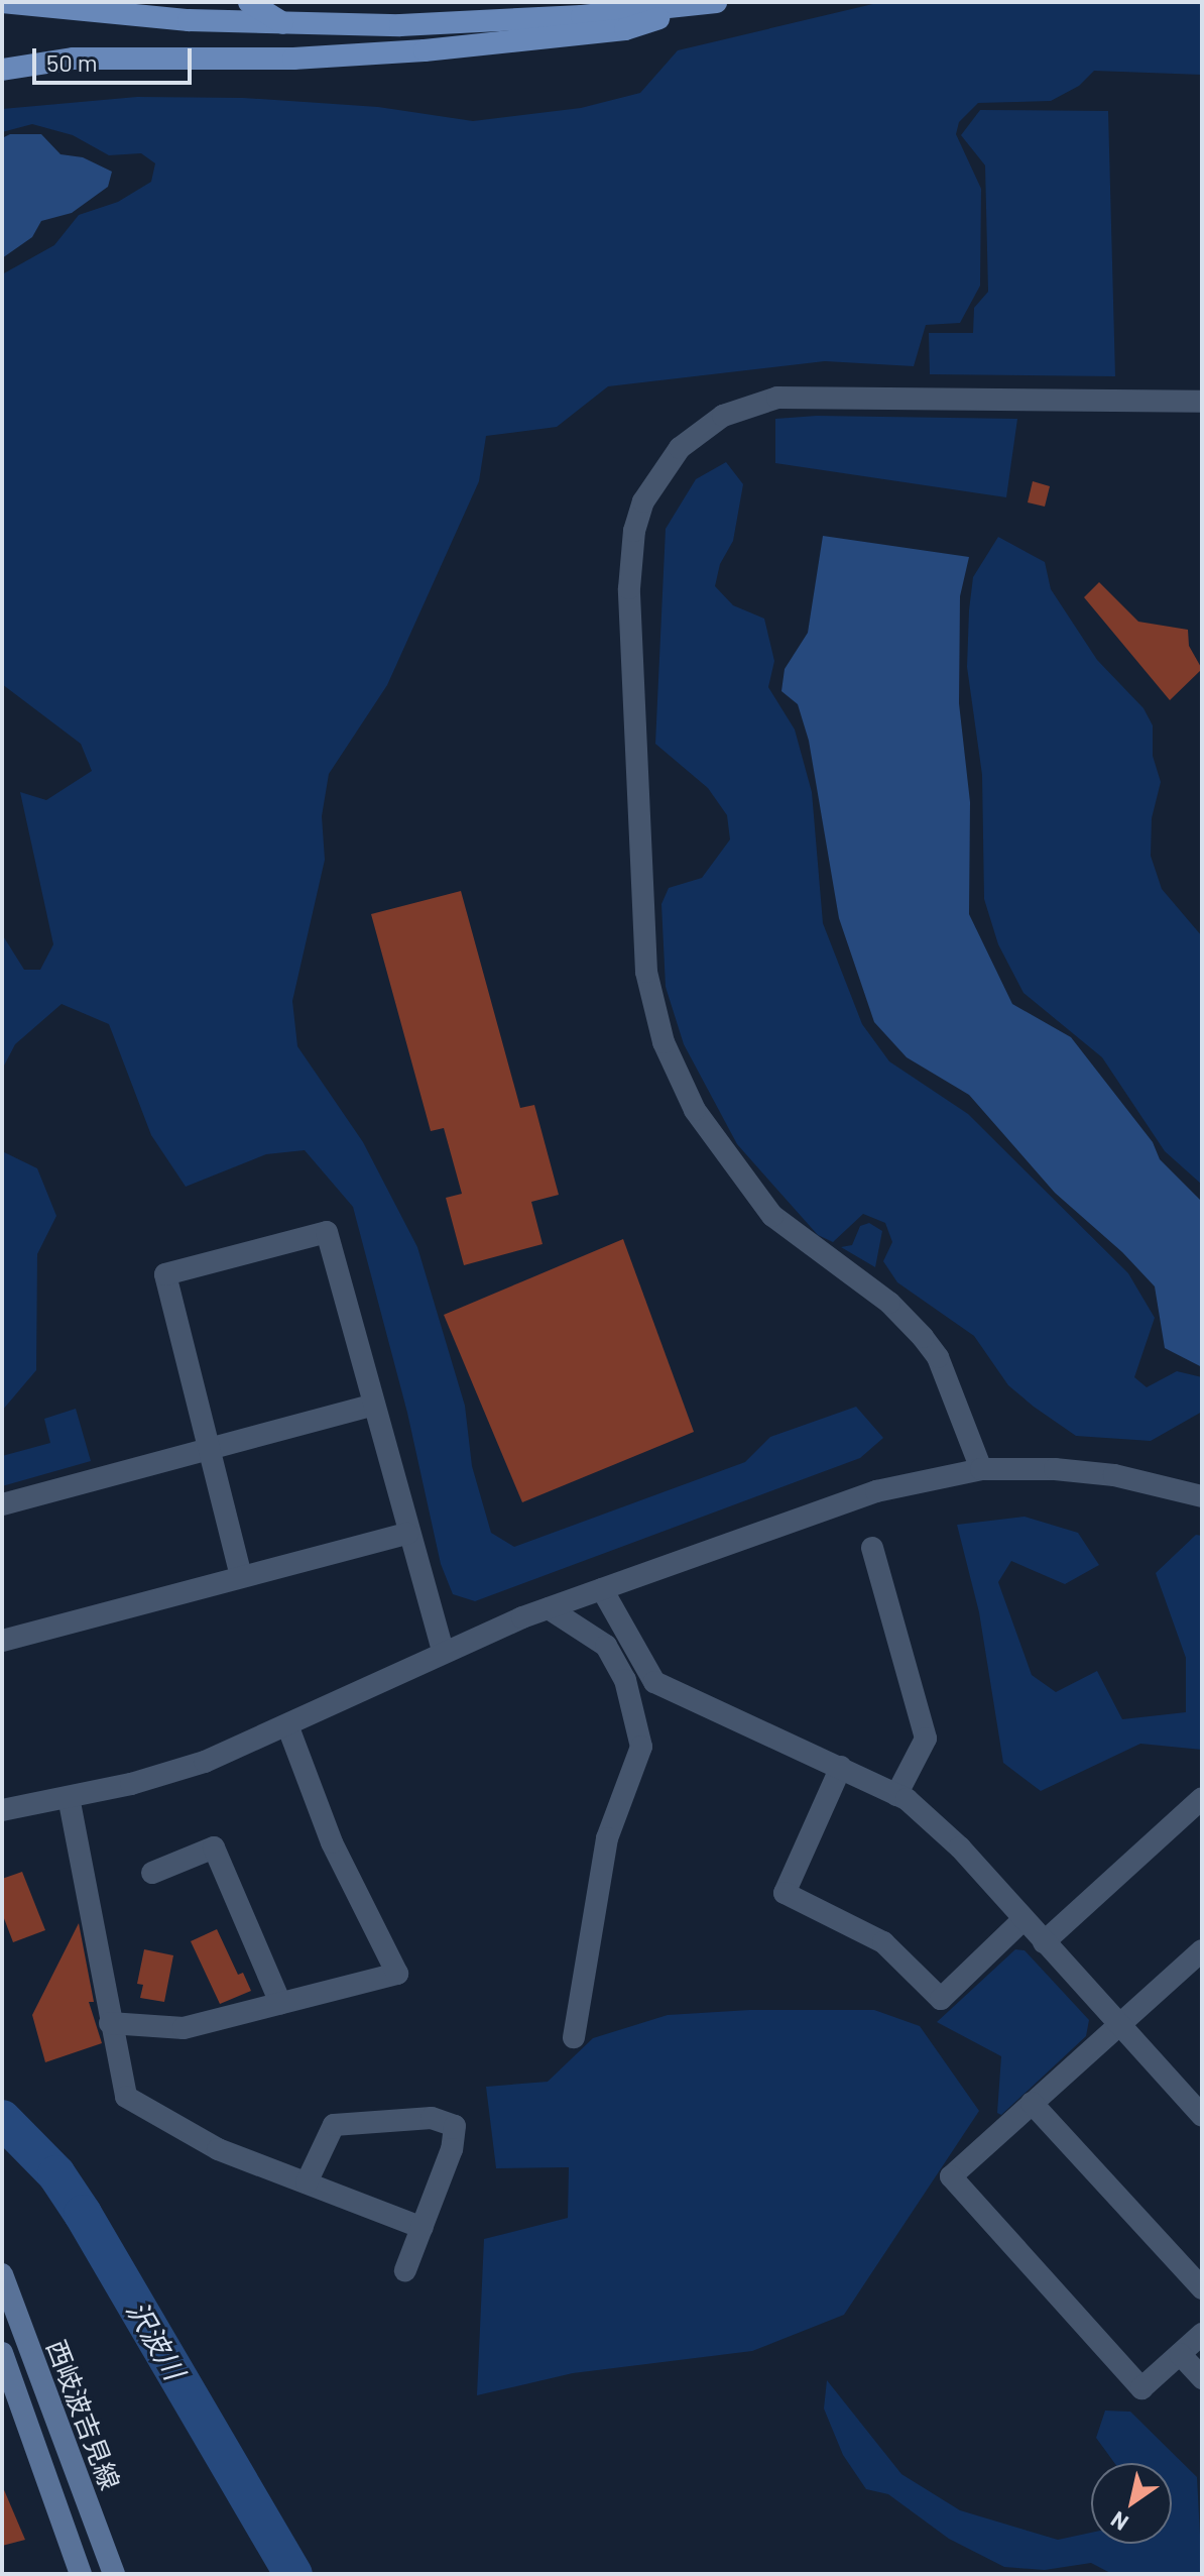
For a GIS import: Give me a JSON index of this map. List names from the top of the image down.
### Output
{
  "streets": {
    "main road": ["西岐波吉見線"]
  },
  "water": ["沢波川"],
  "scale_bar": "50 m",
  "north": "bottom left"
}
